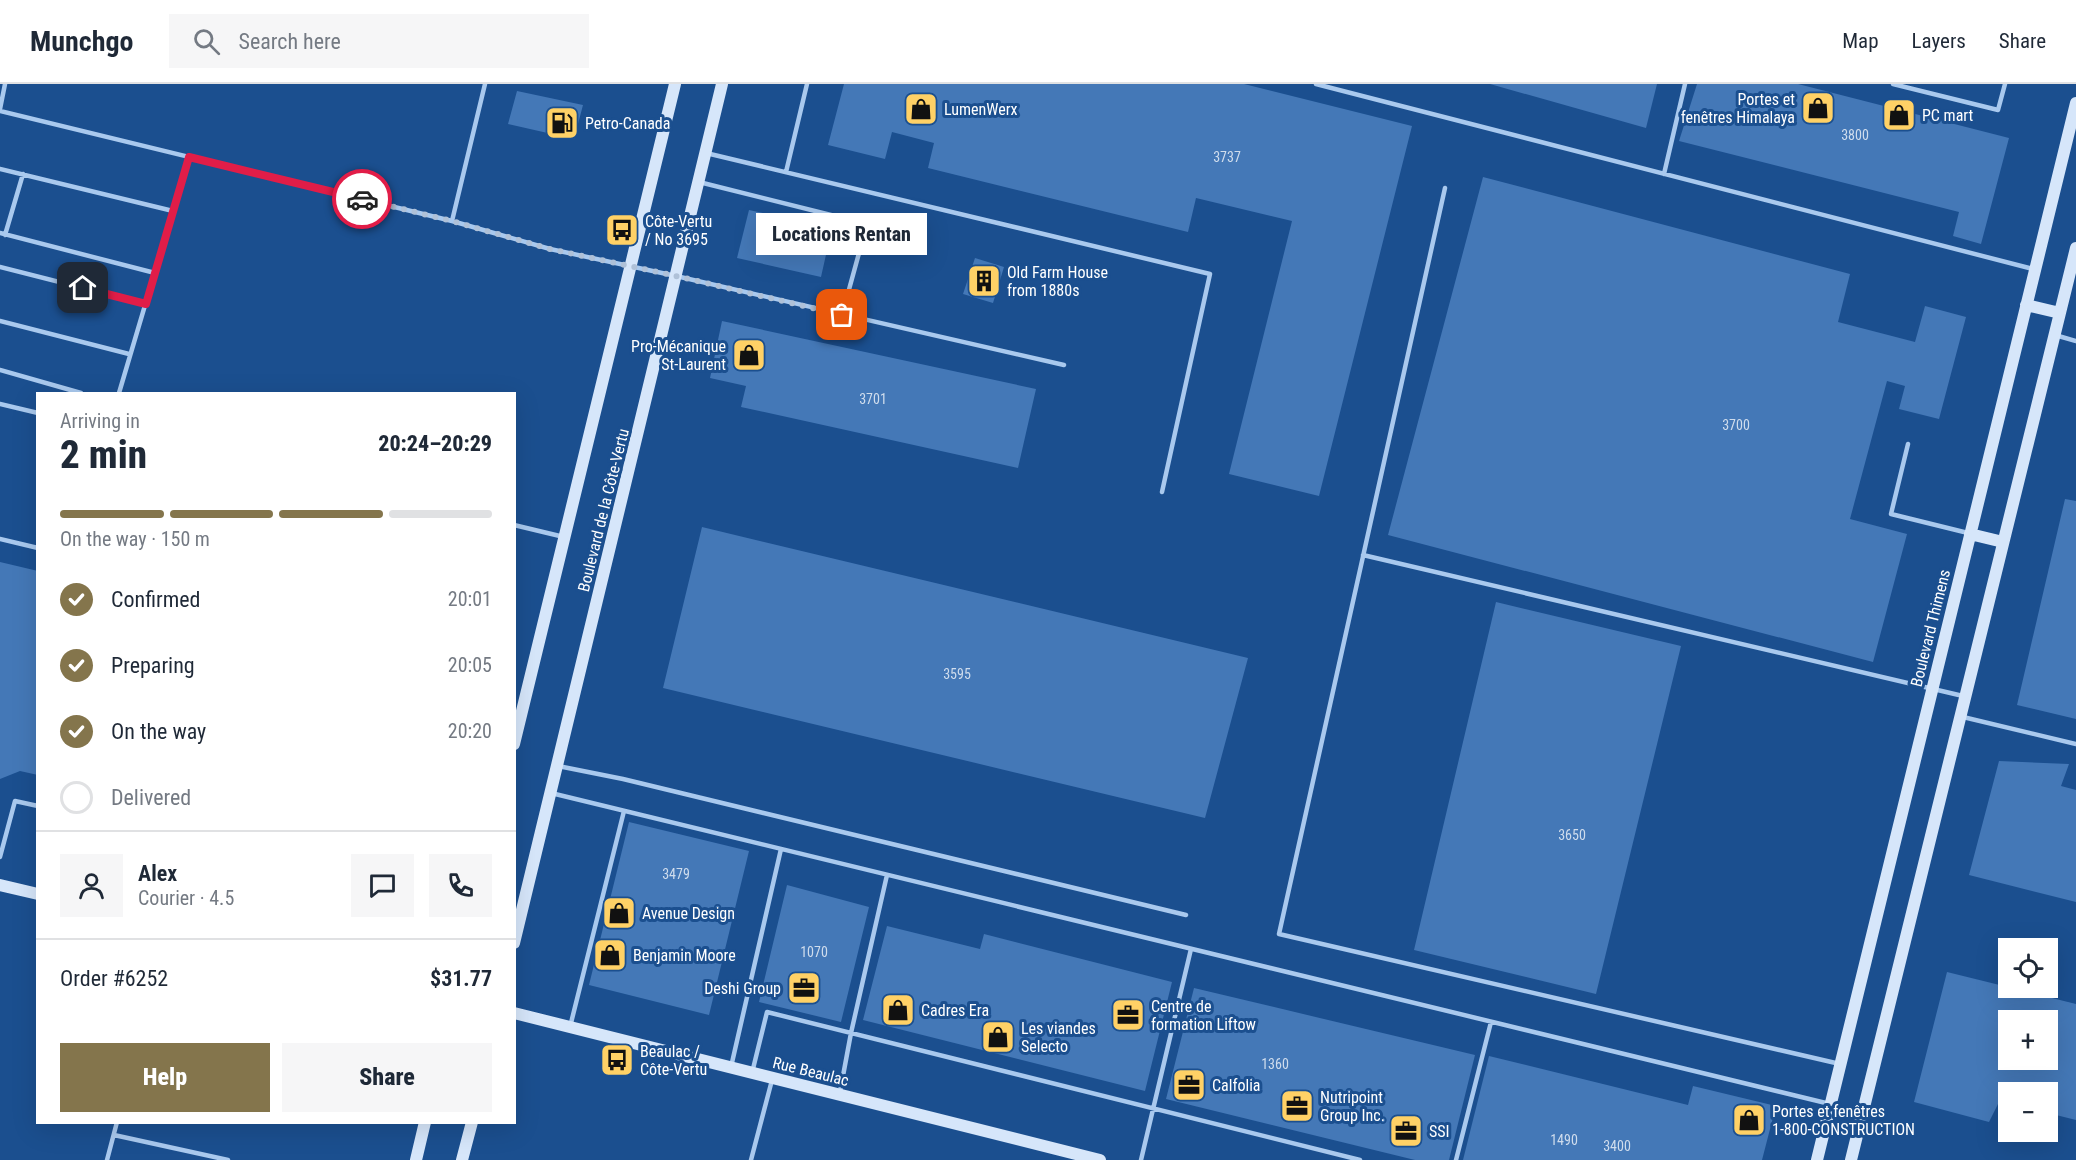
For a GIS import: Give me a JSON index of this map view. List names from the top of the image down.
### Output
{
  "streets": {
    "street": ["Boulevard de la Côte-Vertu", "Boulevard Thimens", "Rue Beaulac"]
  },
  "places": {
    "shop": [
      "Portes et fenêtres Himalaya",
      "LumenWerx",
      "PC mart",
      "Pro-Mécanique St-Laurent",
      "Avenue Design",
      "Benjamin Moore",
      "Cadres Era",
      "Les viandes Selecto",
      "Portes et fenêtres 1-800-CONSTRUCTION"
    ],
    "fuel station": ["Petro-Canada"],
    "bus stop": ["Côte-Vertu / No 3695", "Beaulac / Côte-Vertu"],
    "building": ["Old Farm House from 1880s"],
    "other": ["Locations Rentan"],
    "office": [
      "Deshi Group",
      "Centre de formation Liftow",
      "Calfolia",
      "Nutripoint Group Inc.",
      "SSI"
    ]
  },
  "house_numbers": [
    "3800",
    "3737",
    "3701",
    "3700",
    "3595",
    "3650",
    "3479",
    "1070",
    "1360",
    "1490",
    "3400"
  ],
  "page": {
    "header": "Munchgo",
    "search": "Search here",
    "nav": ["Map", "Layers", "Share"],
    "bubble": "Locations Rentan",
    "heading": ["2 min", "Arriving in", "20:24–20:29"],
    "panel": [
      "Alex",
      "Courier · 4.5",
      "Order #6252",
      "$31.77"
    ],
    "bar": "On the way · 150 m",
    "list": [
      ["Confirmed", "20:01"],
      ["Preparing", "20:05"],
      ["On the way", "20:20"],
      "Delivered"
    ],
    "map_buttons": ["+", "−"],
    "buttons": ["Help", "Share"]
  }
}
